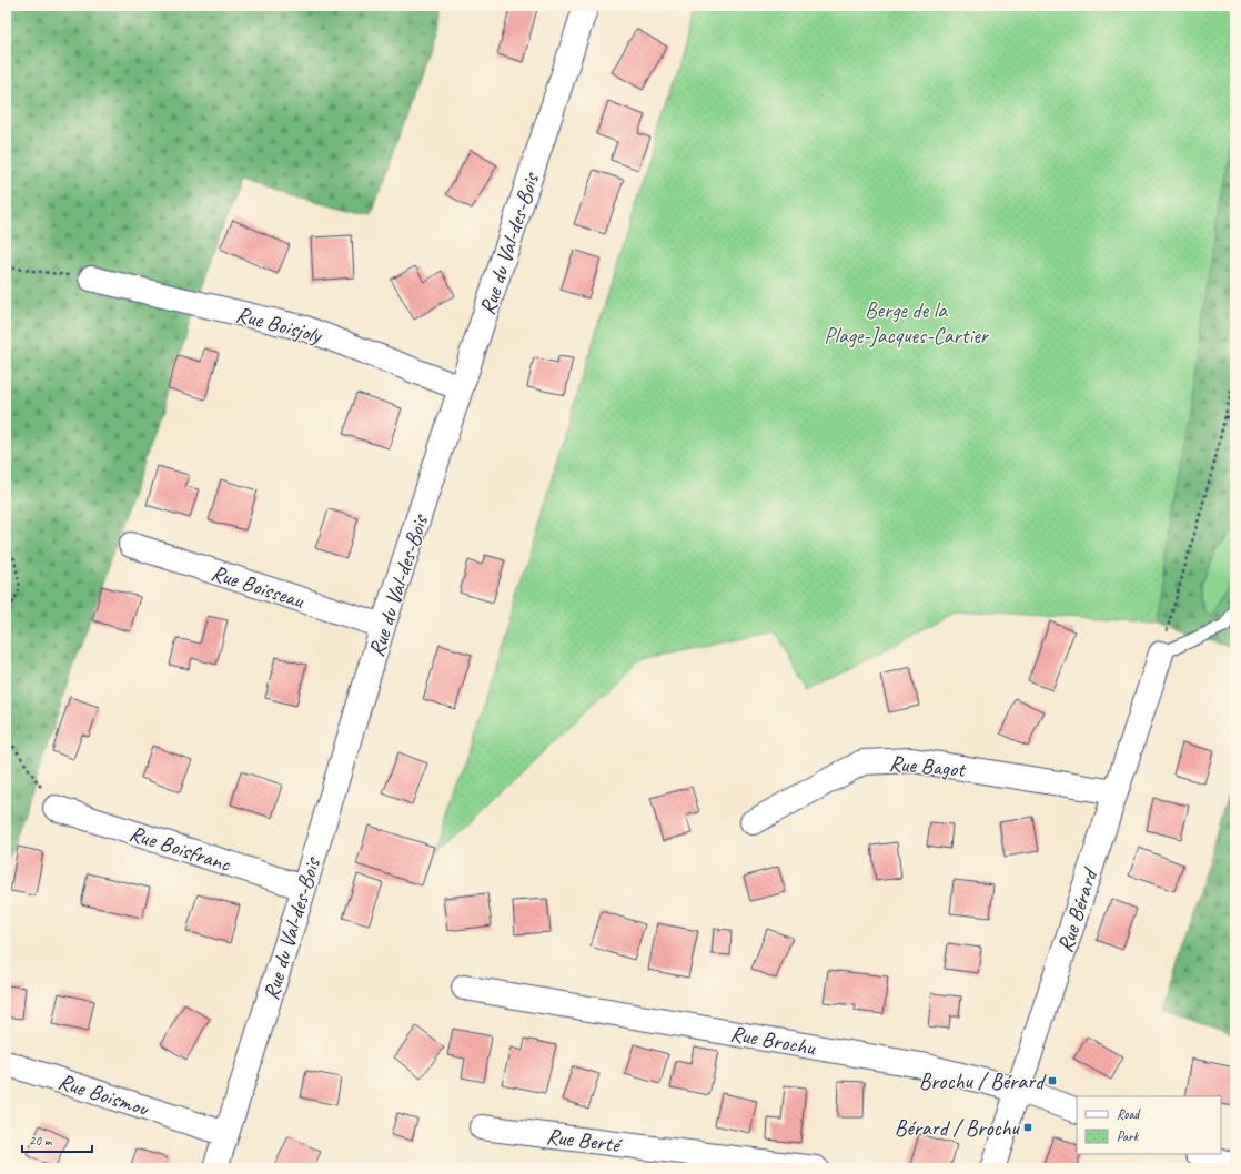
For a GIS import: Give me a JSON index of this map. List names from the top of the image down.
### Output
{
  "streets": {
    "street": [
      "Rue du Val-des-Bois",
      "Rue Boisjoly",
      "Rue Boisseau",
      "Rue Bagot",
      "Rue Boisfranc",
      "Rue Bérard",
      "Rue Brochu",
      "Rue Boismou",
      "Rue Berté"
    ]
  },
  "crossings": [
    ["Rue du Val-des-Bois", "Rue Boisjoly"],
    ["Rue du Val-des-Bois", "Rue Boisseau"],
    ["Rue du Val-des-Bois", "Rue Boisfranc"],
    ["Rue du Val-des-Bois", "Rue Boismou"],
    ["Rue Bagot", "Rue Bérard"],
    ["Rue Bérard", "Rue Brochu"]
  ],
  "parks": ["Berge de la Plage-Jacques-Cartier"],
  "places": {
    "transit": ["Brochu / Bérard", "Bérard / Brochu"]
  },
  "legend": ["Road", "Park"],
  "scale_bar": "20 m"
}
